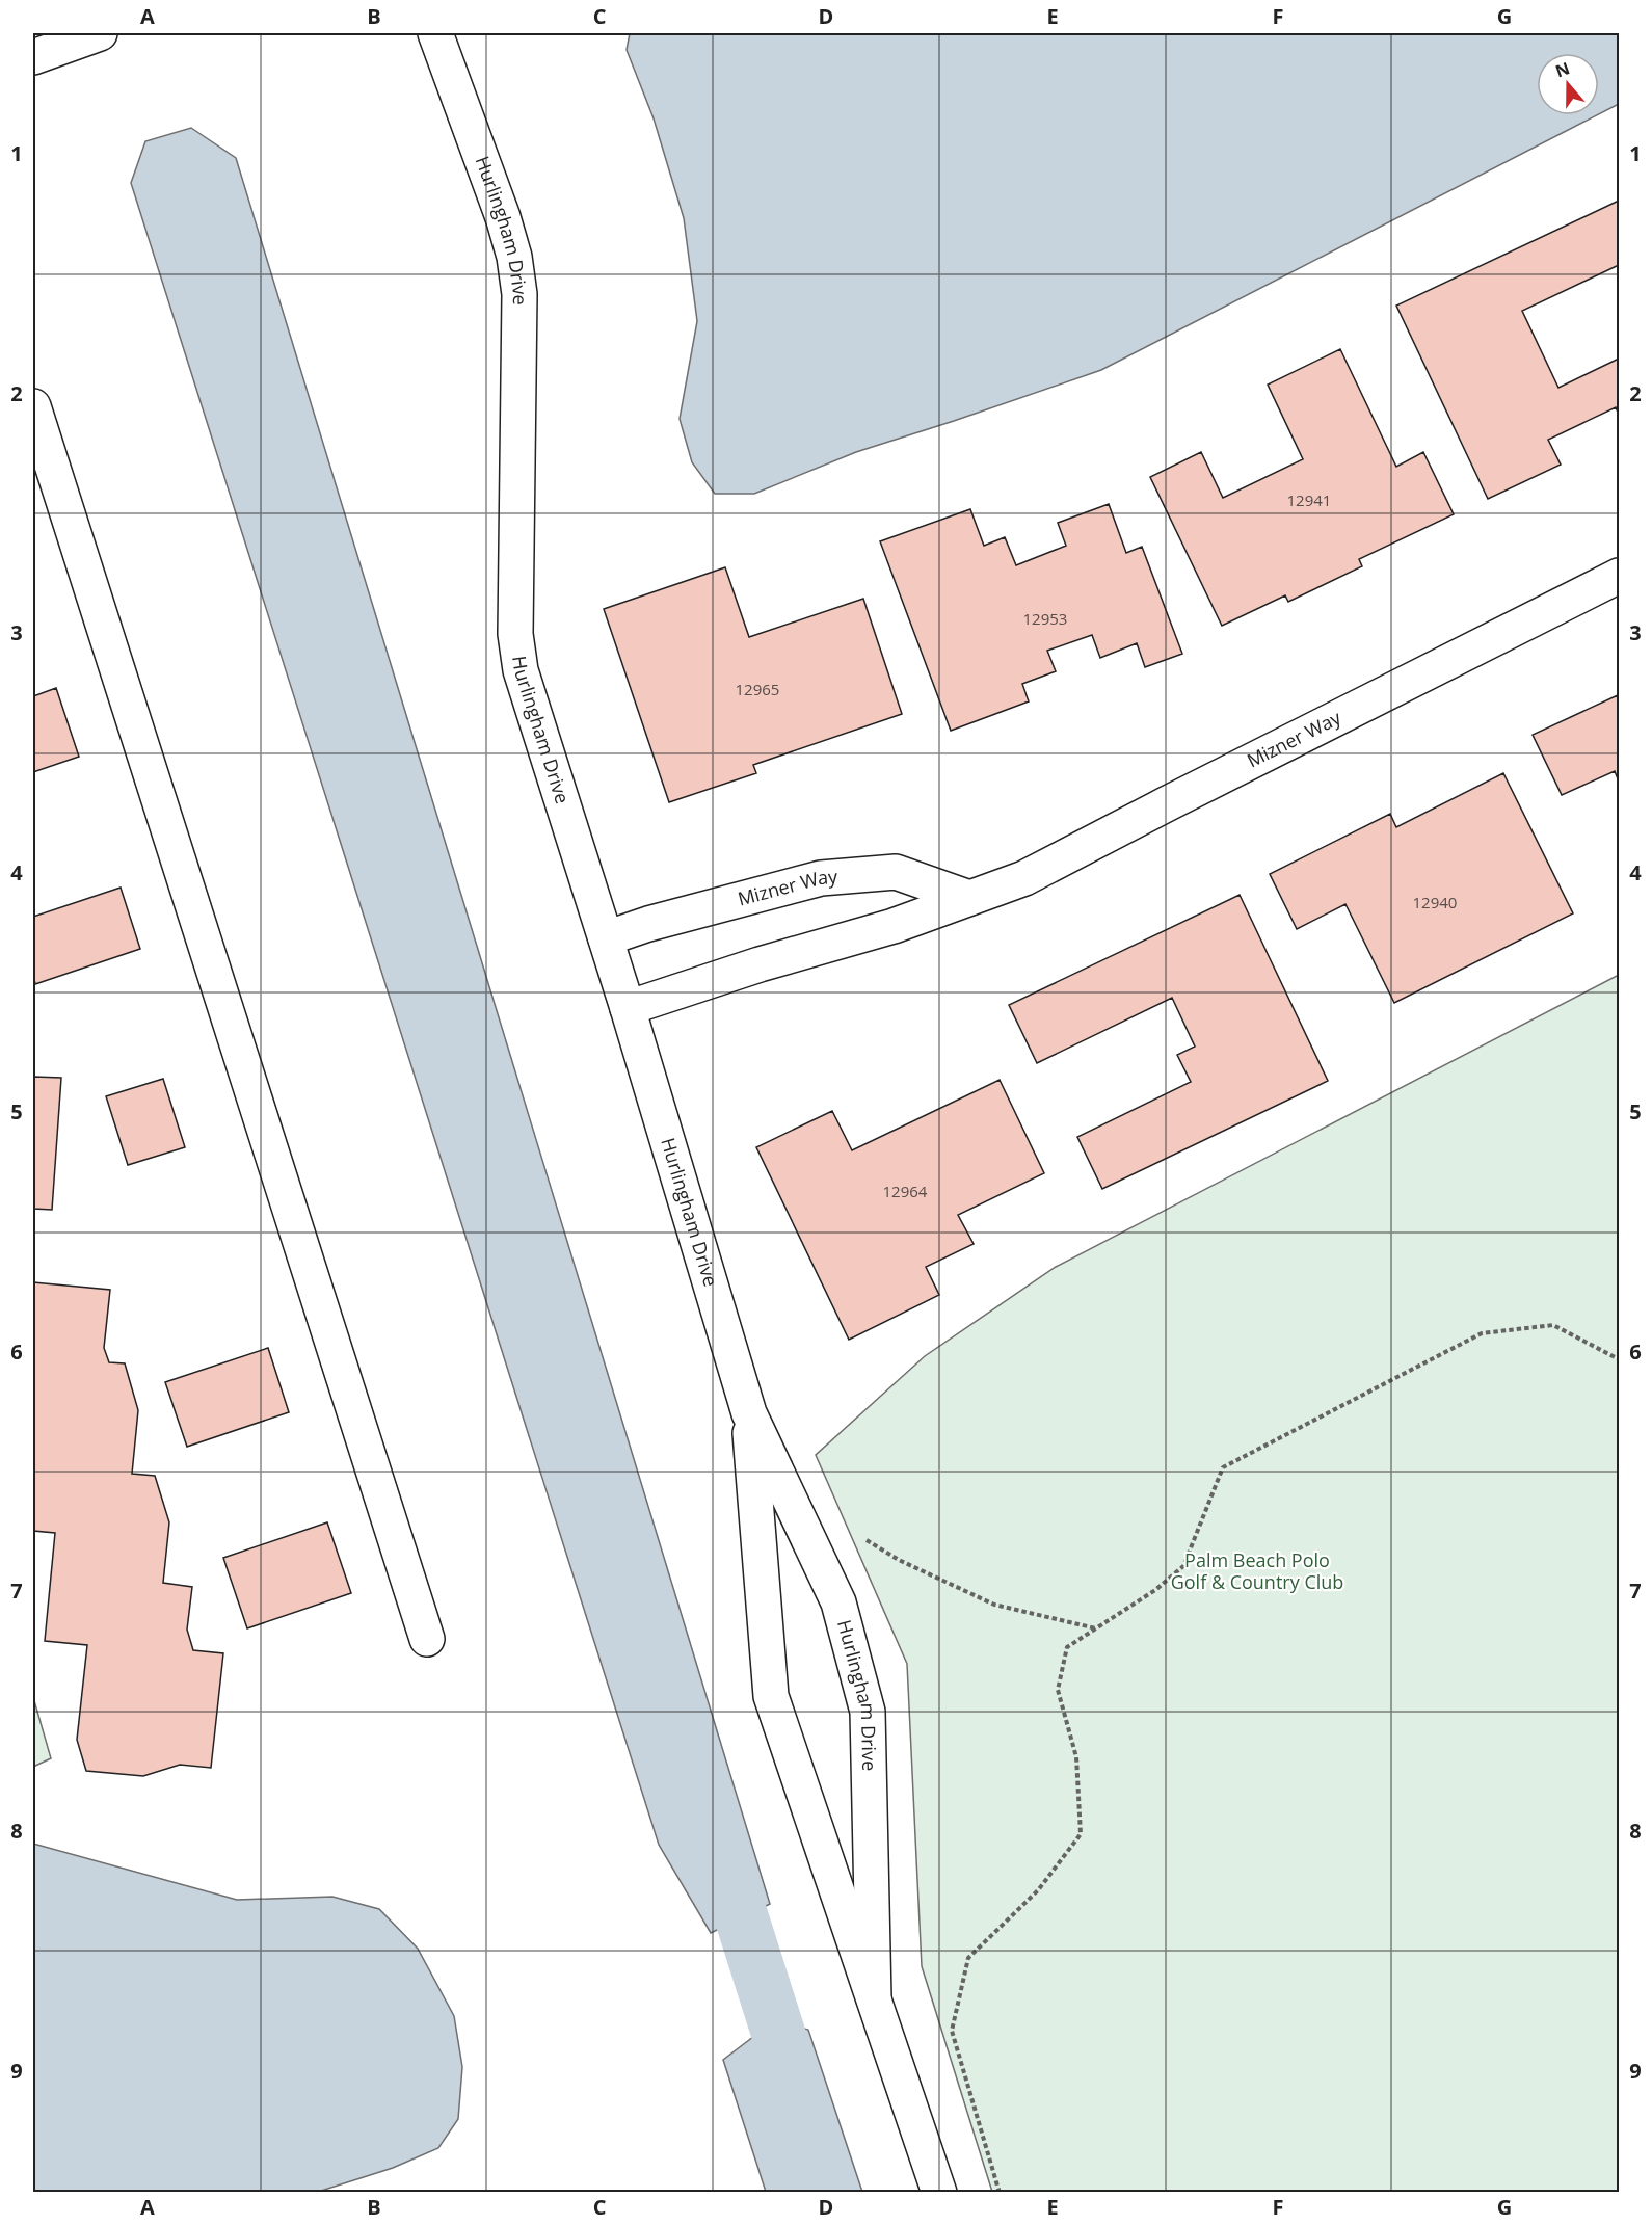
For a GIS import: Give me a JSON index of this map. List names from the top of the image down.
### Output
{
  "streets": {
    "street": ["Hurlingham Drive", "Mizner Way"]
  },
  "crossings": [
    ["Hurlingham Drive", "Mizner Way"]
  ],
  "parks": ["Palm Beach Polo Golf & Country Club"],
  "house_numbers": [
    "12941",
    "12953",
    "12965",
    "12940",
    "12964"
  ],
  "north": "top",
  "grid": {
    "columns": [
      "A",
      "B",
      "C",
      "D",
      "E",
      "F",
      "G"
    ],
    "rows": [
      "1",
      "2",
      "3",
      "4",
      "5",
      "6",
      "7",
      "8",
      "9"
    ]
  }
}
